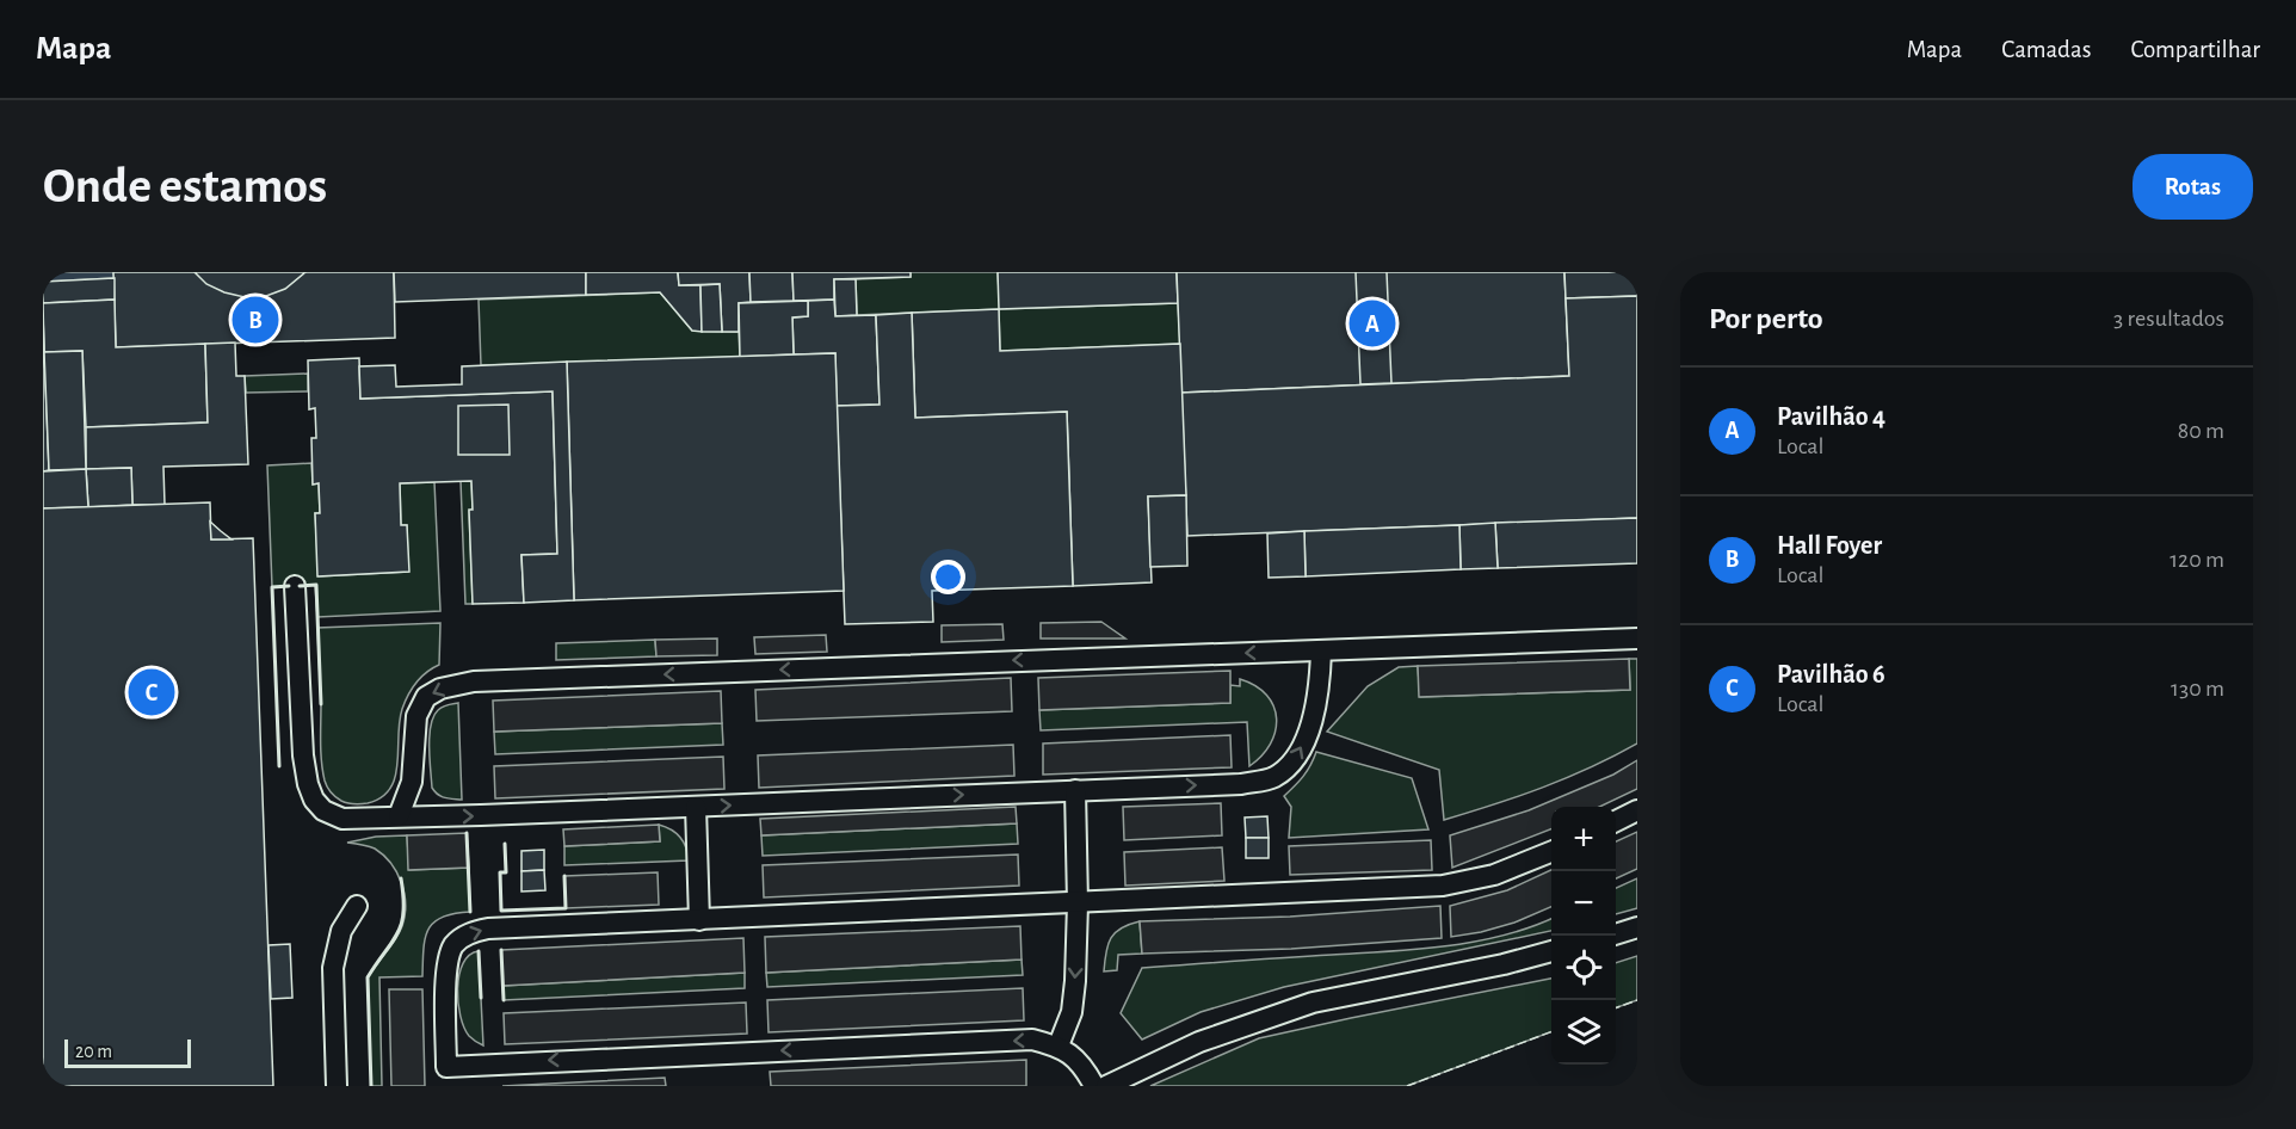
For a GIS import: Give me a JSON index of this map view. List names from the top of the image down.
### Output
{
  "scale_bar": "20 m",
  "page": {
    "header": "Mapa",
    "nav": ["Mapa", "Camadas", "Compartilhar"],
    "buttons": "Rotas",
    "title": "Onde estamos",
    "heading": ["Por perto", "3 resultados"],
    "pins": ["B", "A", "C"],
    "list": [
      {
        "mark": "A",
        "name": "Pavilhão 4",
        "note": "Local",
        "value": "80 m"
      },
      {
        "mark": "B",
        "name": "Hall Foyer",
        "note": "Local",
        "value": "120 m"
      },
      {
        "mark": "C",
        "name": "Pavilhão 6",
        "note": "Local",
        "value": "130 m"
      }
    ],
    "map_buttons": ["+", "−"],
    "scale": "20 m"
  }
}
